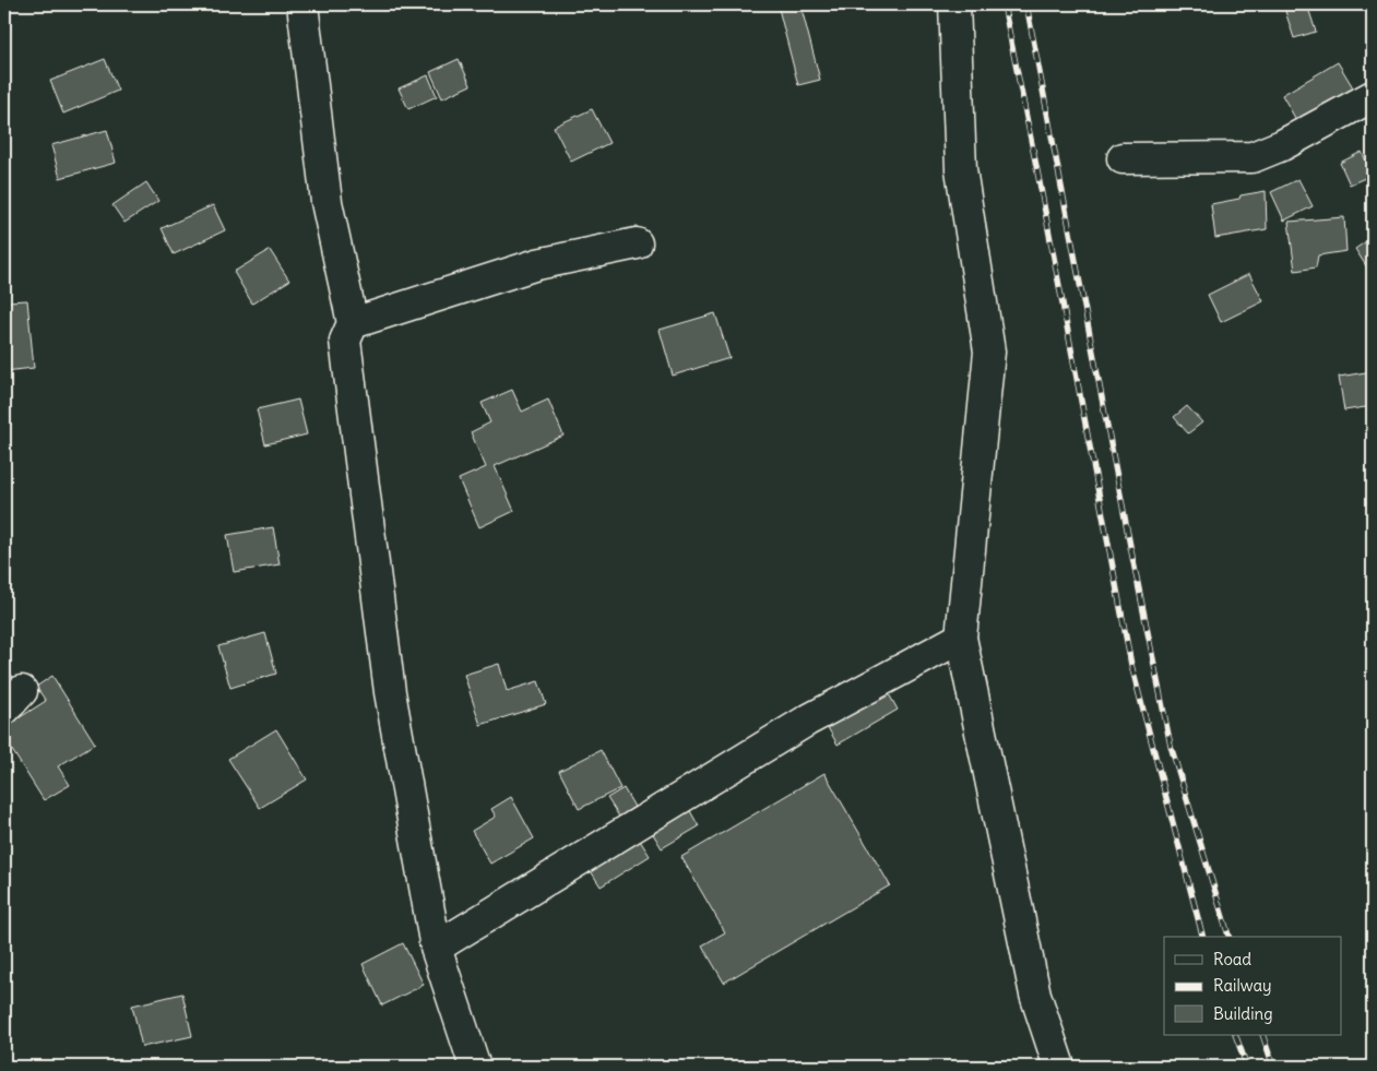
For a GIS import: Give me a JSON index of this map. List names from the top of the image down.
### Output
{
  "legend": ["Road", "Railway", "Building"]
}
